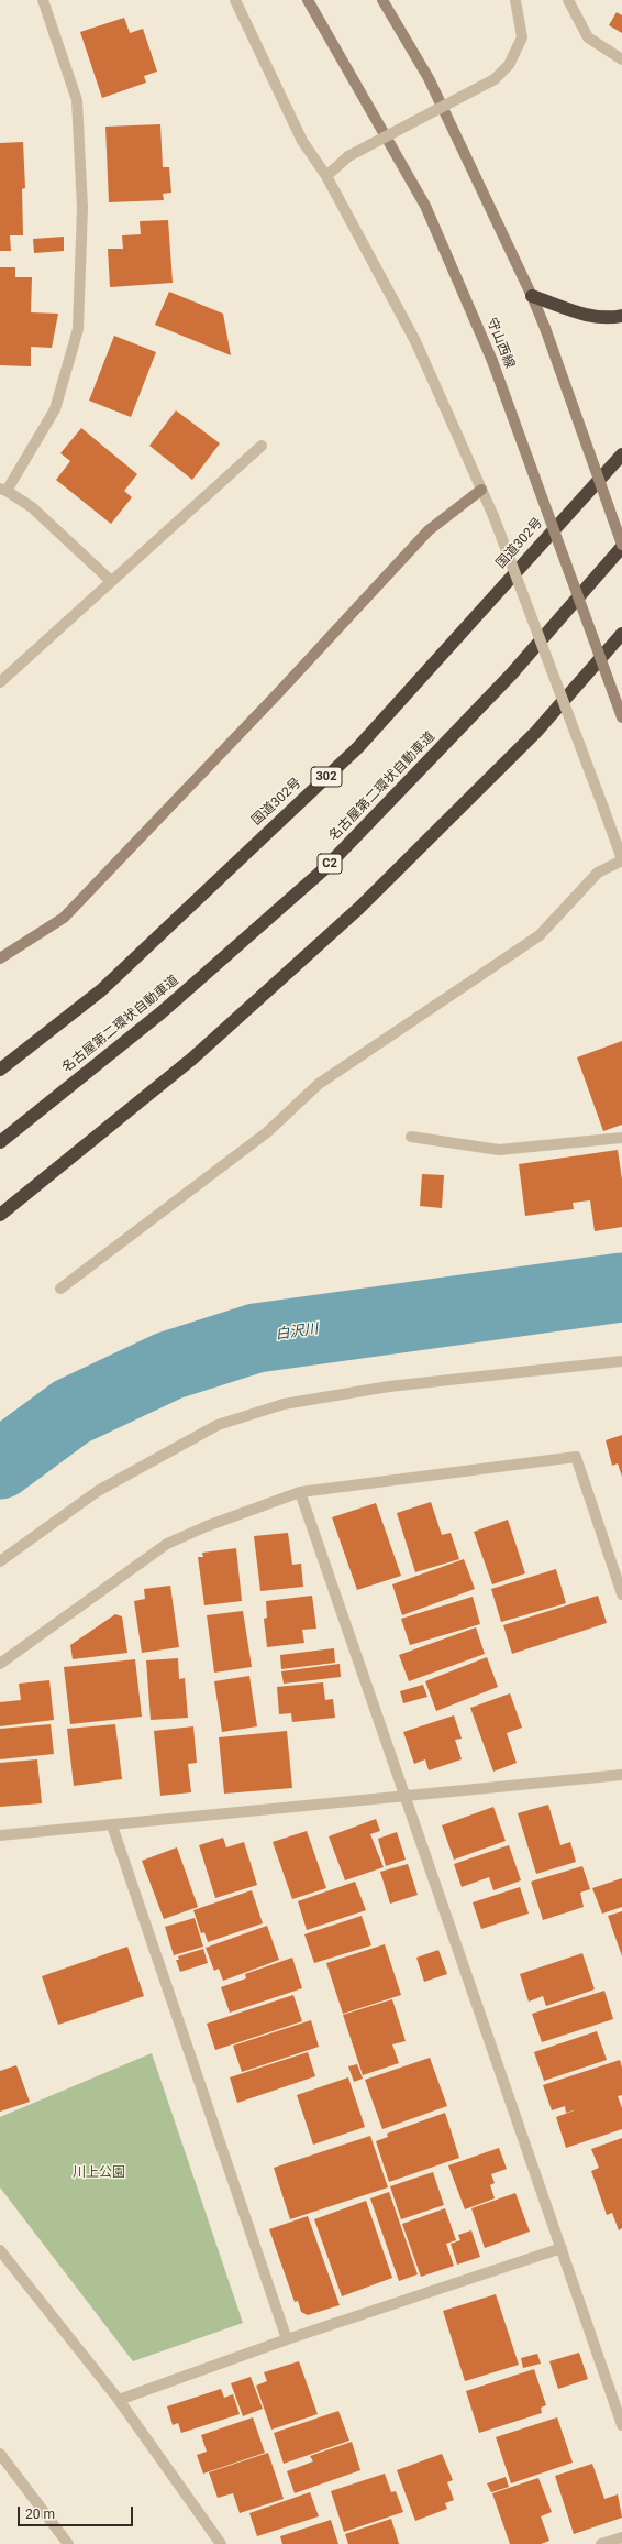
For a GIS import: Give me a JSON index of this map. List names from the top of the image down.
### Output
{
  "streets": {
    "highway": [
      "国道302号",
      "302",
      "名古屋第二環状自動車道",
      "C2"
    ],
    "main road": ["守山西線"]
  },
  "water": ["白沢川"],
  "parks": ["川上公園"],
  "scale_bar": "20 m"
}
